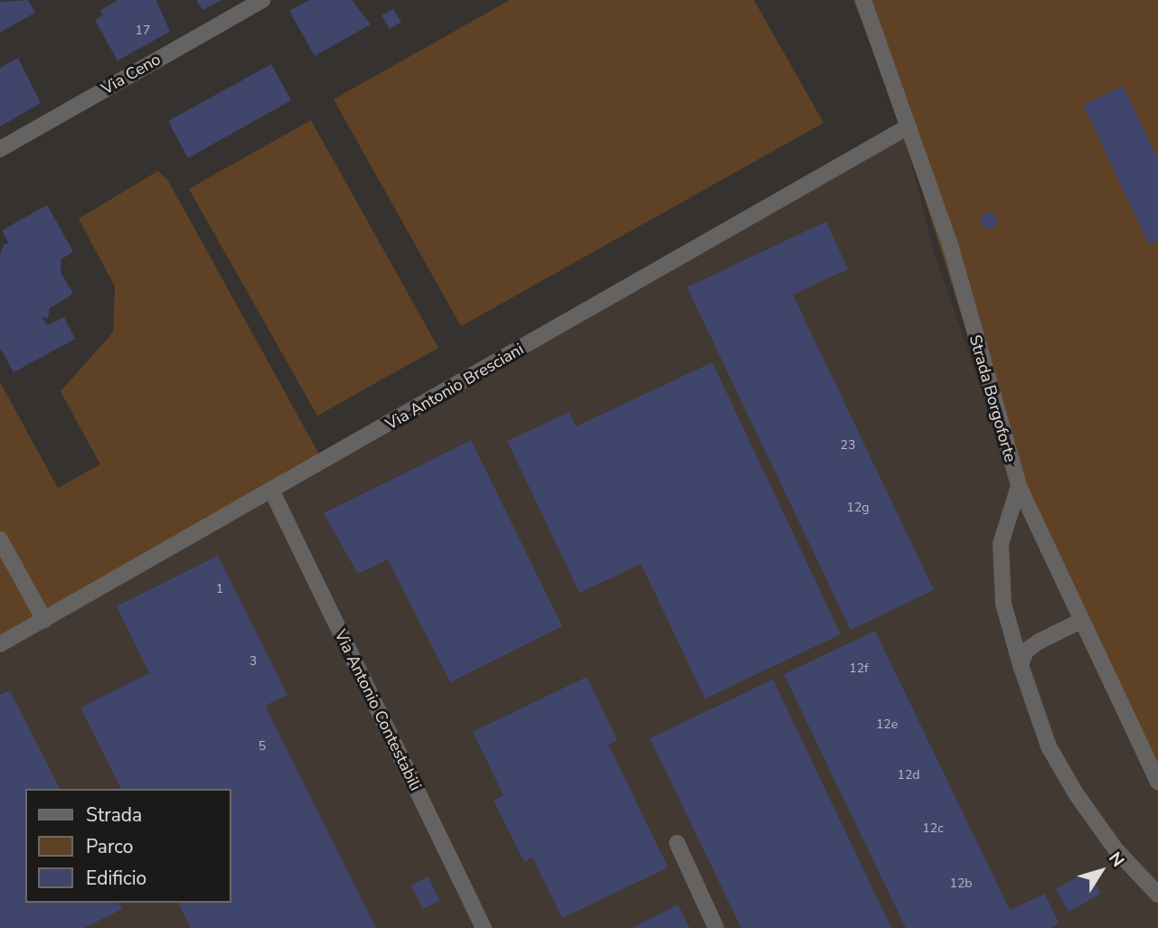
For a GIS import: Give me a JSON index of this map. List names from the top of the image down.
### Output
{
  "streets": {
    "street": [
      "Via Ceno",
      "Via Antonio Bresciani",
      "Strada Borgoforte",
      "Via Antonio Contestabili"
    ]
  },
  "crossings": [
    ["Via Antonio Bresciani", "Strada Borgoforte"],
    ["Via Antonio Bresciani", "Via Antonio Contestabili"]
  ],
  "house_numbers": [
    "17",
    "23",
    "12g",
    "1",
    "3",
    "12f",
    "12e",
    "5",
    "12d",
    "12c",
    "12b"
  ],
  "legend": ["Strada", "Parco", "Edificio"],
  "north": "top right"
}
